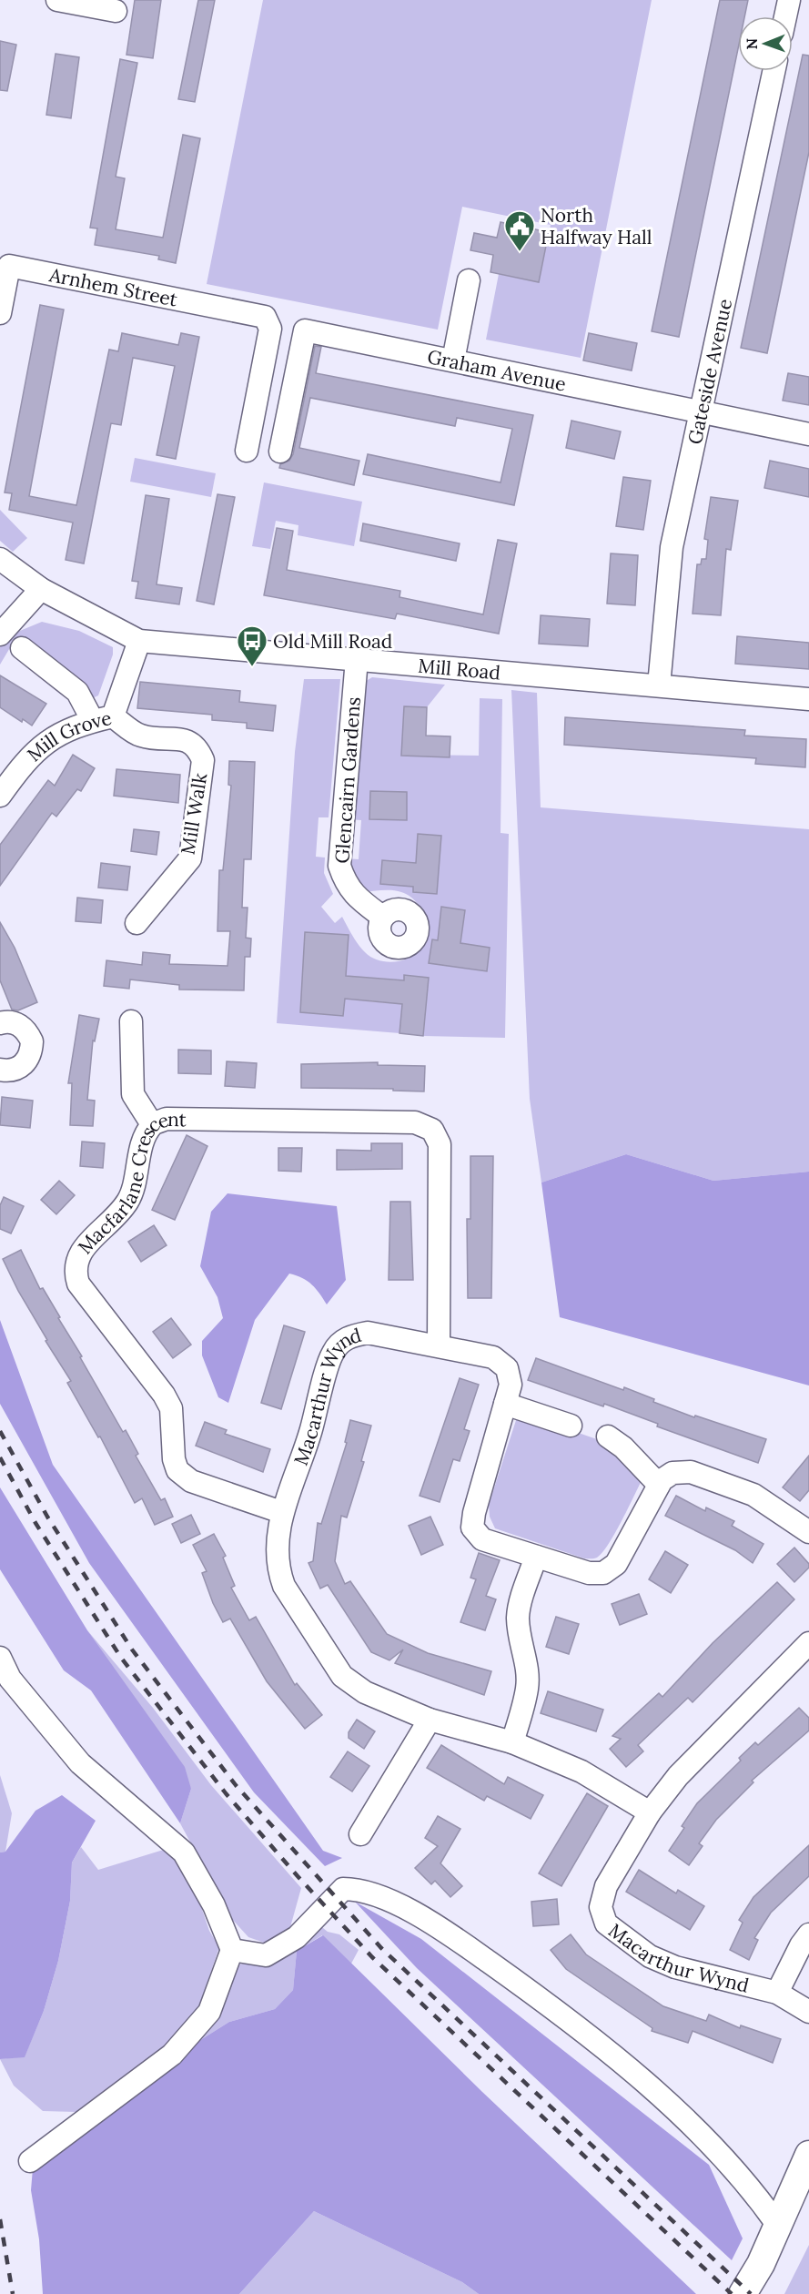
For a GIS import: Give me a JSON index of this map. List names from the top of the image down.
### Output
{
  "streets": {
    "street": [
      "Arnhem Street",
      "Graham Avenue",
      "Gateside Avenue",
      "Mill Road",
      "Mill Grove",
      "Glencairn Gardens",
      "Mill Walk",
      "Macfarlane Crescent",
      "Macarthur Wynd"
    ]
  },
  "crossings": [
    ["Graham Avenue", "Gateside Avenue"],
    ["Gateside Avenue", "Mill Road"],
    ["Mill Road", "Mill Grove"],
    ["Mill Road", "Glencairn Gardens"],
    ["Mill Grove", "Mill Walk"],
    ["Macfarlane Crescent", "Macarthur Wynd"]
  ],
  "places": {
    "public building": ["North Halfway Hall"],
    "bus stop": ["Old Mill Road"]
  },
  "north": "left"
}
